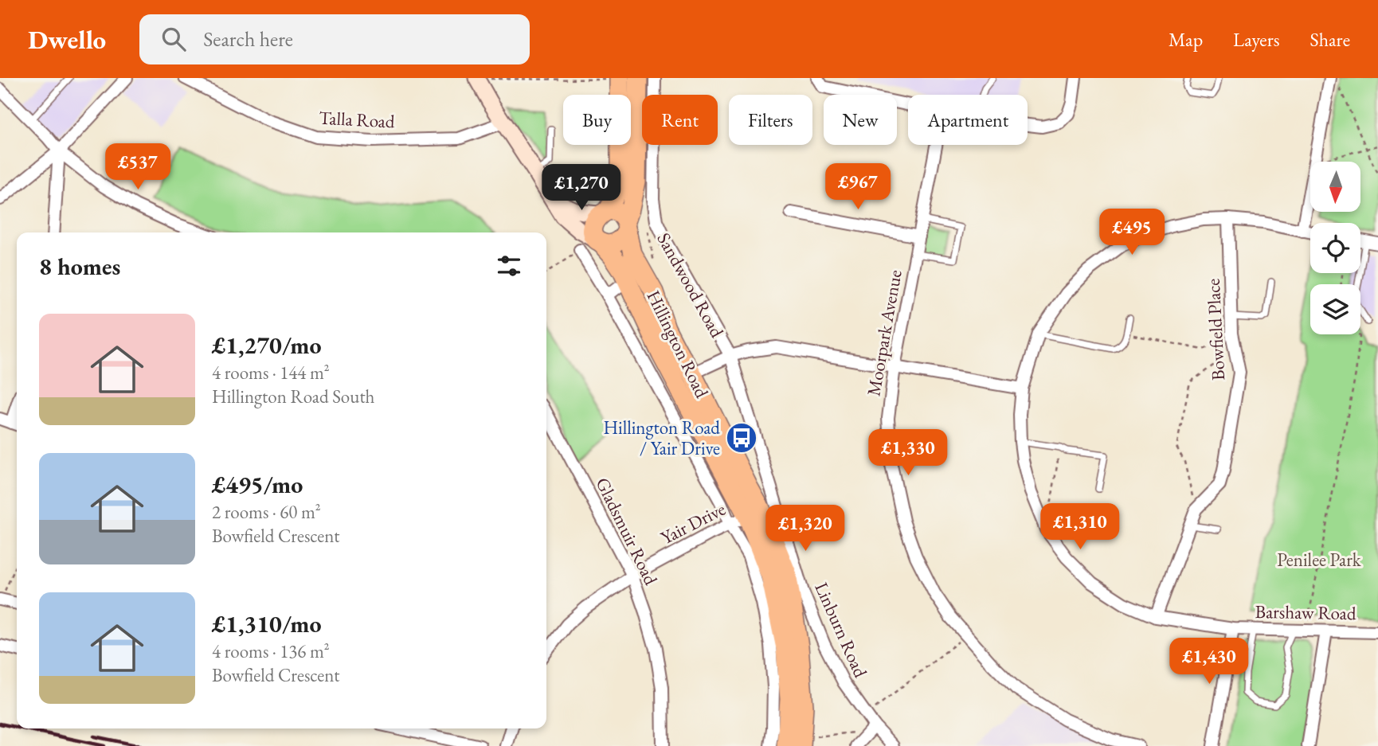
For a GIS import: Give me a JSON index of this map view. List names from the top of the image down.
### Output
{
  "streets": {
    "main road": ["Hillington Road"],
    "street": [
      "Talla Road",
      "Sandwood Road",
      "Bowfield Place",
      "Moorpark Avenue",
      "Yair Drive",
      "Gladsmuir Road",
      "Barshaw Road",
      "Linburn Road"
    ]
  },
  "crossings": [
    ["Sandwood Road", "Linburn Road"],
    ["Bowfield Place", "Barshaw Road"],
    ["Hillington Road", "Yair Drive"],
    ["Yair Drive", "Gladsmuir Road"]
  ],
  "parks": ["Penilee Park"],
  "places": {
    "bus stop": ["Hillington Road / Yair Drive"]
  },
  "north": "bottom",
  "page": {
    "header": "Dwello",
    "search": "Search here",
    "nav": ["Map", "Layers", "Share"],
    "chip": [
      "Buy",
      "Rent",
      "Filters",
      "New",
      "Apartment"
    ],
    "price": [
      "£537",
      "£967",
      "£1,270",
      "£495",
      "£1,330",
      "£1,310",
      "£1,320",
      "£1,430"
    ],
    "heading": "8 homes",
    "list": [
      {
        "name": "£1,270/mo",
        "note": "4 rooms · 144 m² · Hillington Road South"
      },
      {
        "name": "£495/mo",
        "note": "2 rooms · 60 m² · Bowfield Crescent"
      },
      {
        "name": "£1,310/mo",
        "note": "4 rooms · 136 m² · Bowfield Crescent"
      }
    ]
  }
}
